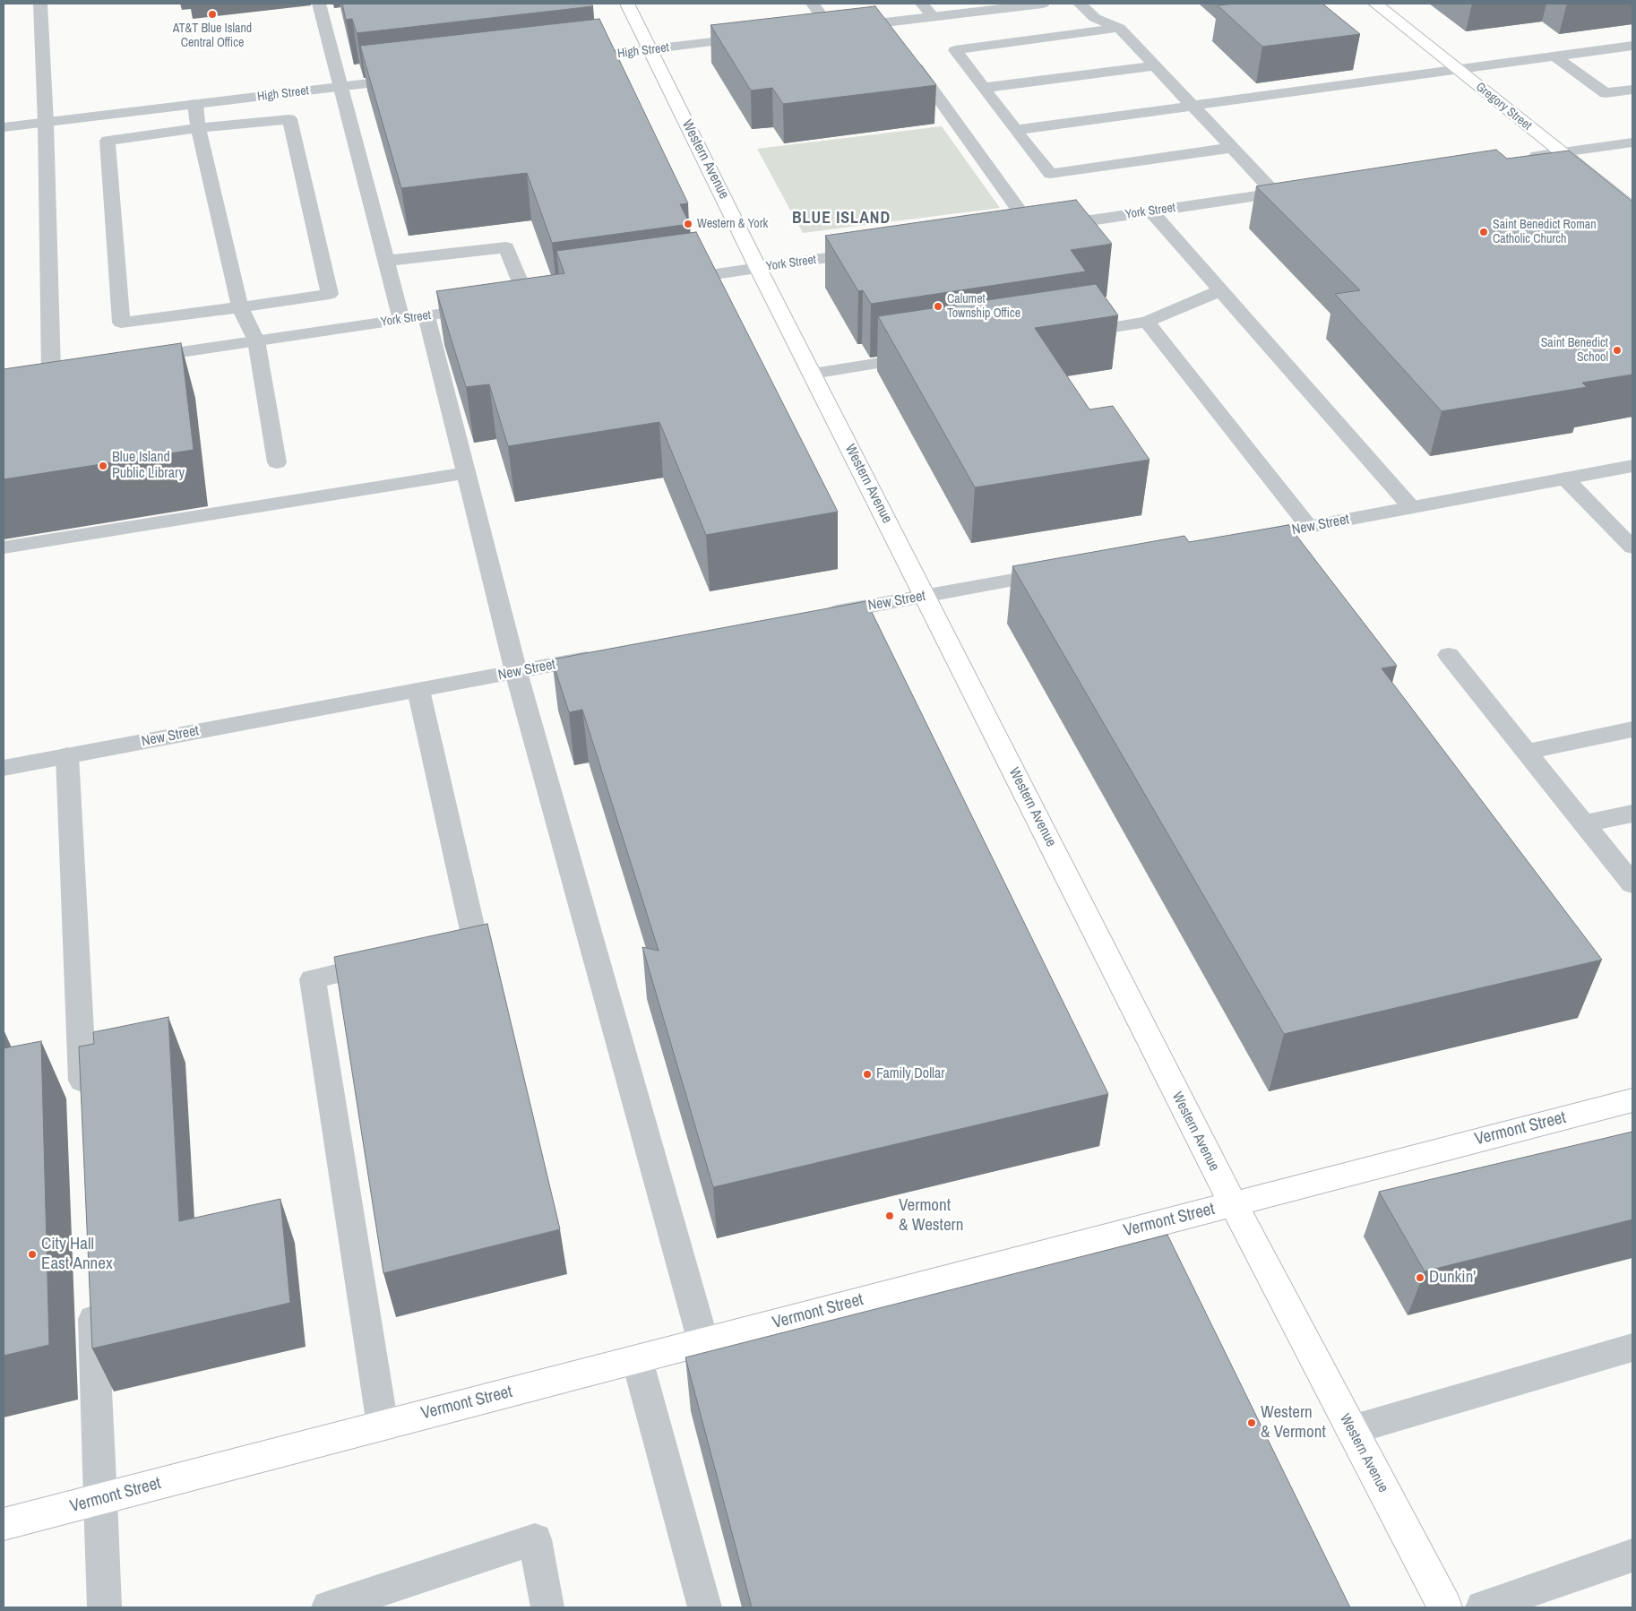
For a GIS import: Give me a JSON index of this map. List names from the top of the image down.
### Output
{
  "streets": {
    "main road": ["Gregory Street", "Western Avenue", "Vermont Street"],
    "street": ["High Street", "York Street", "New Street"]
  },
  "crossings": [
    ["High Street", "Western Avenue"],
    ["Western Avenue", "York Street"],
    ["Western Avenue", "New Street"],
    ["Western Avenue", "Vermont Street"]
  ],
  "districts": ["BLUE ISLAND"],
  "places": [
    "AT&T Blue Island Central Office",
    "Western & York",
    "Saint Benedict Roman Catholic Church",
    "Calumet Township Office",
    "Saint Benedict School",
    "Blue Island Public Library",
    "Family Dollar",
    "Vermont & Western",
    "City Hall East Annex",
    "Dunkin'",
    "Western & Vermont"
  ]
}
